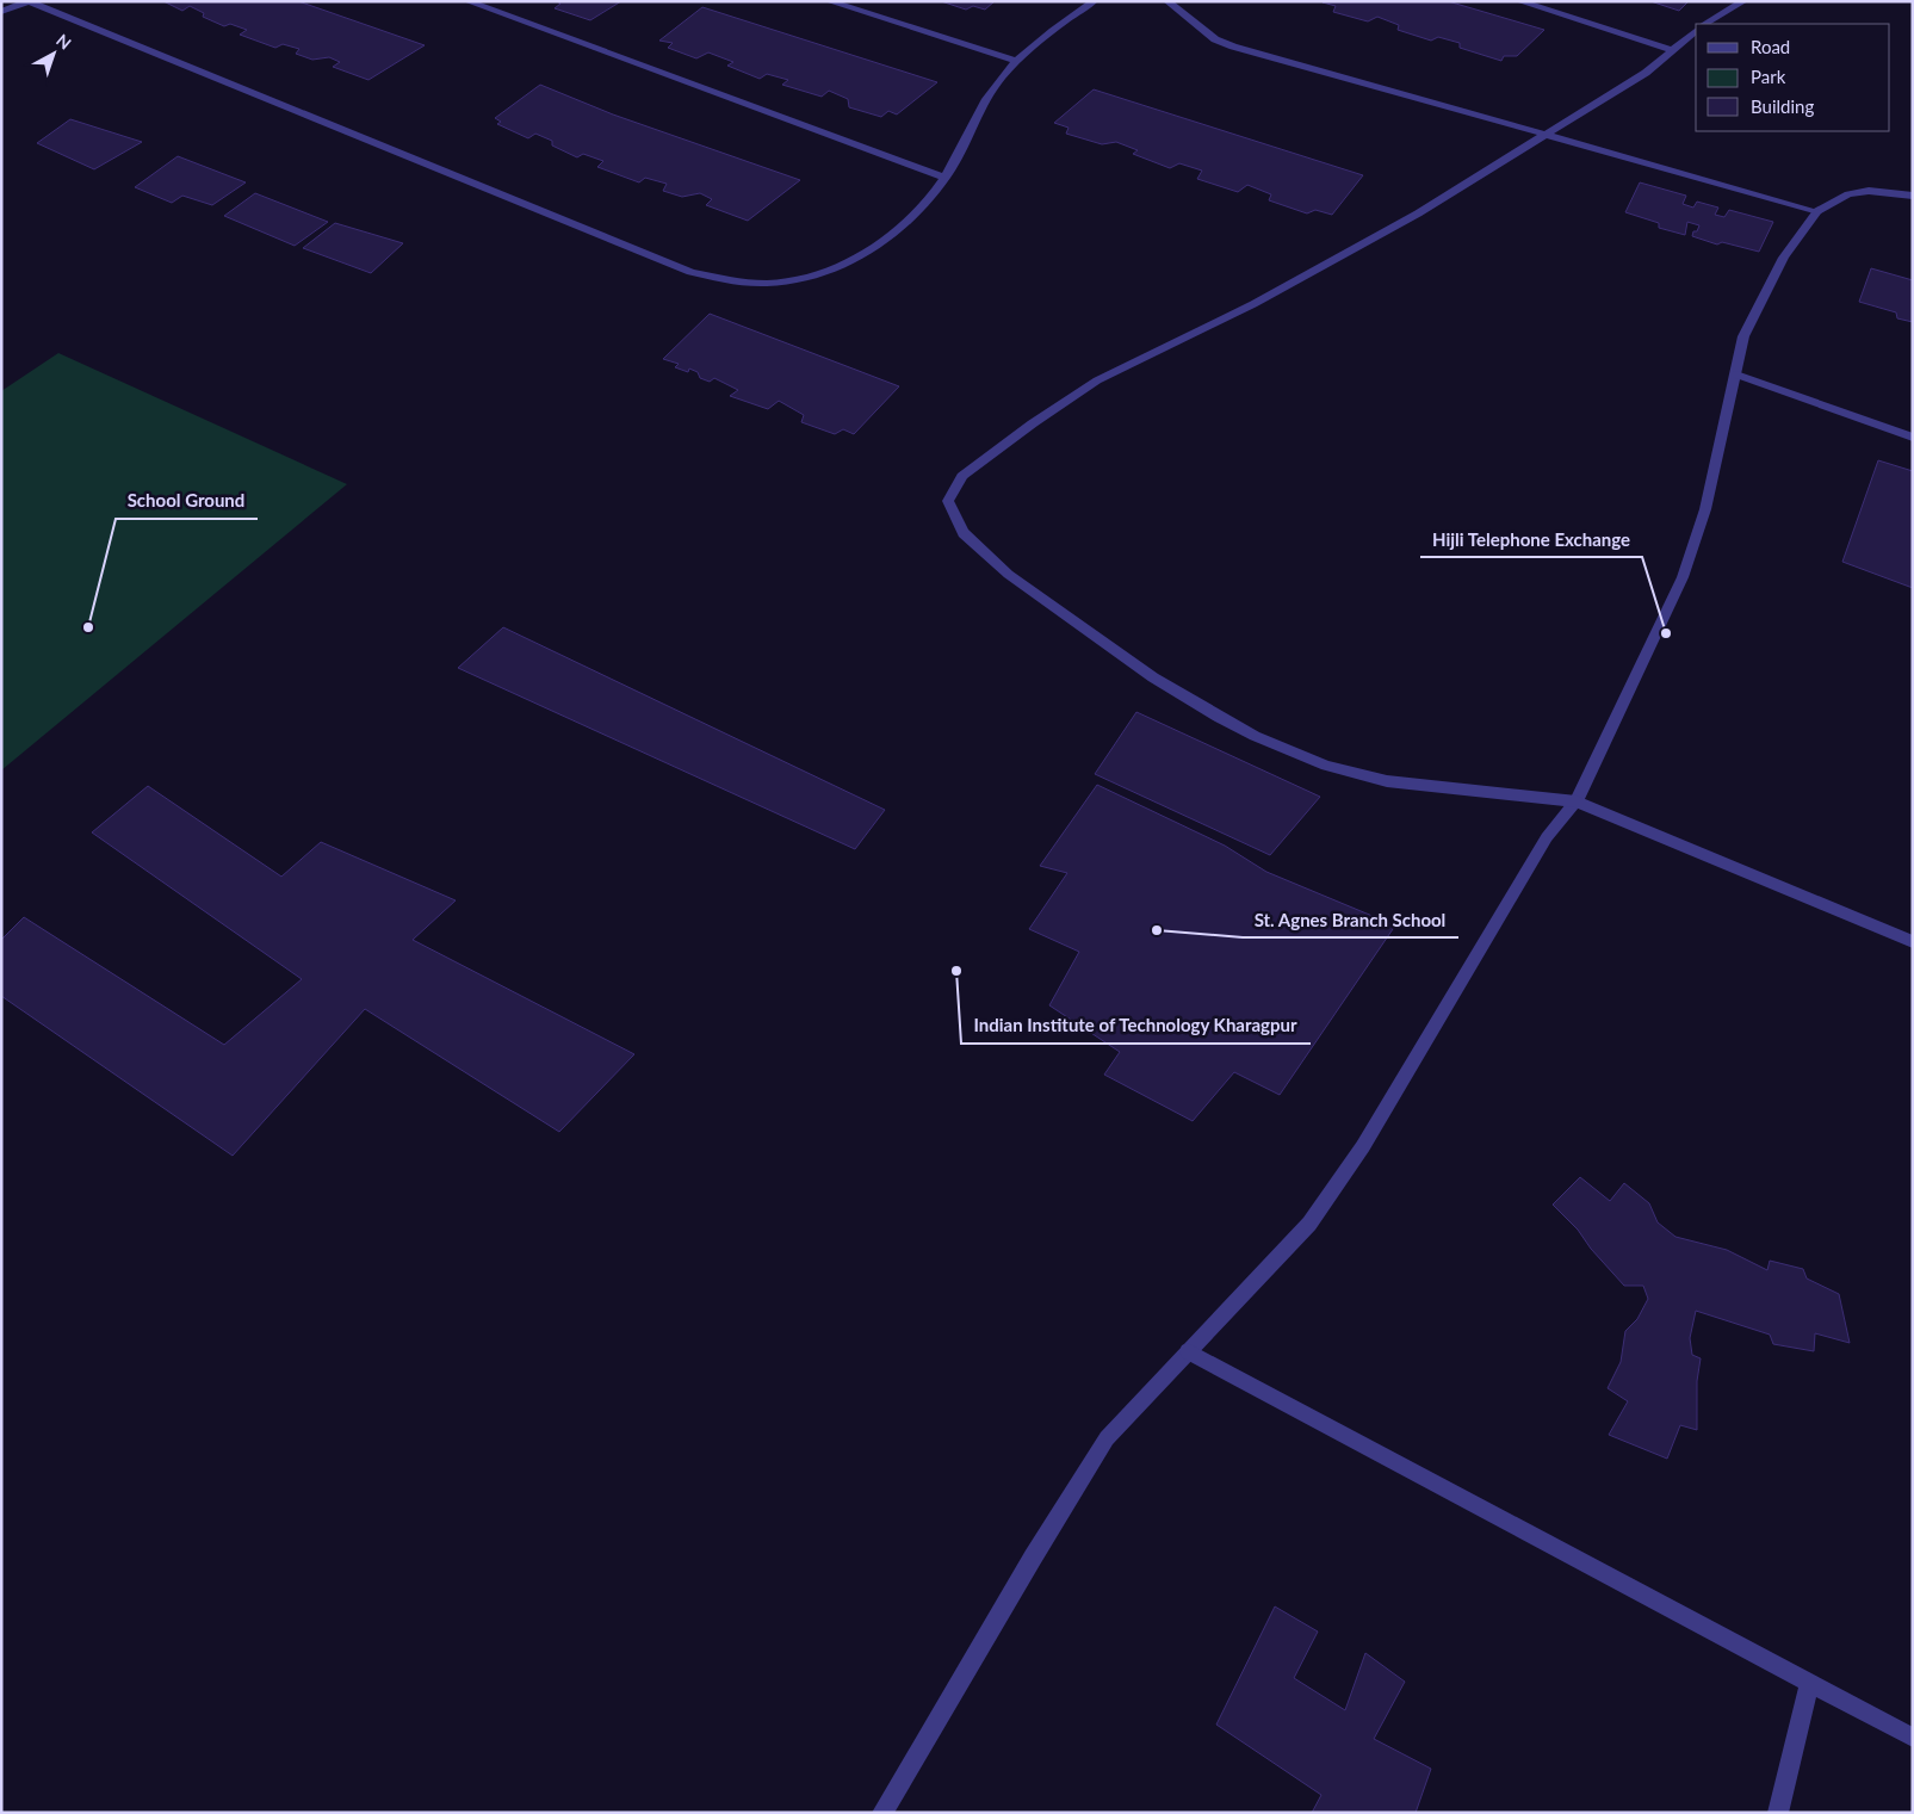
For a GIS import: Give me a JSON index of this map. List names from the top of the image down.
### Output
{
  "places": [
    "School Ground",
    "Hijli Telephone Exchange",
    "St. Agnes Branch School",
    "Indian Institute of Technology Kharagpur"
  ],
  "legend": ["Road", "Park", "Building"],
  "north": "top right"
}
